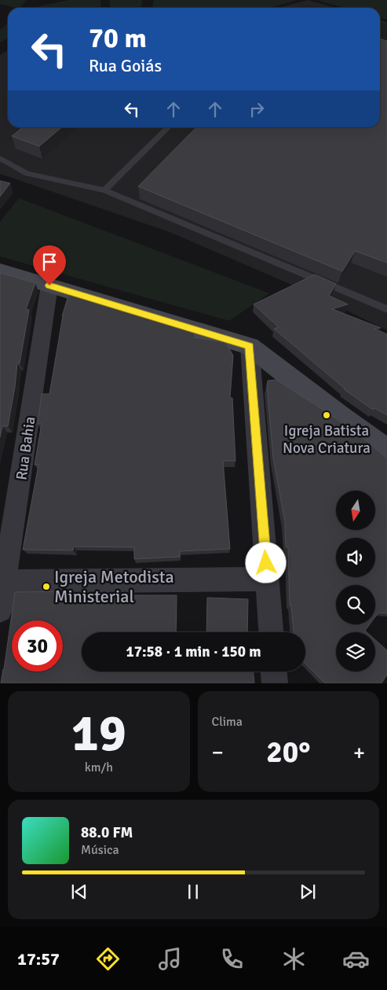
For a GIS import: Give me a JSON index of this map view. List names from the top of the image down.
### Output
{
  "streets": {
    "street": ["Rua Bahia"]
  },
  "places": ["Igreja Batista Nova Criatura", "Igreja Metodista Ministerial"],
  "north": "bottom",
  "page": {
    "turn": ["70 m", "Rua Goiás"],
    "limit": "30",
    "trip": "17:58 · 1 min · 150 m",
    "tile": [
      ["19", "km/h"],
      "Clima"
    ],
    "heat": ["−", "20°", "+"],
    "song": ["88.0 FM", "Música"],
    "tabs": "17:57"
  }
}
